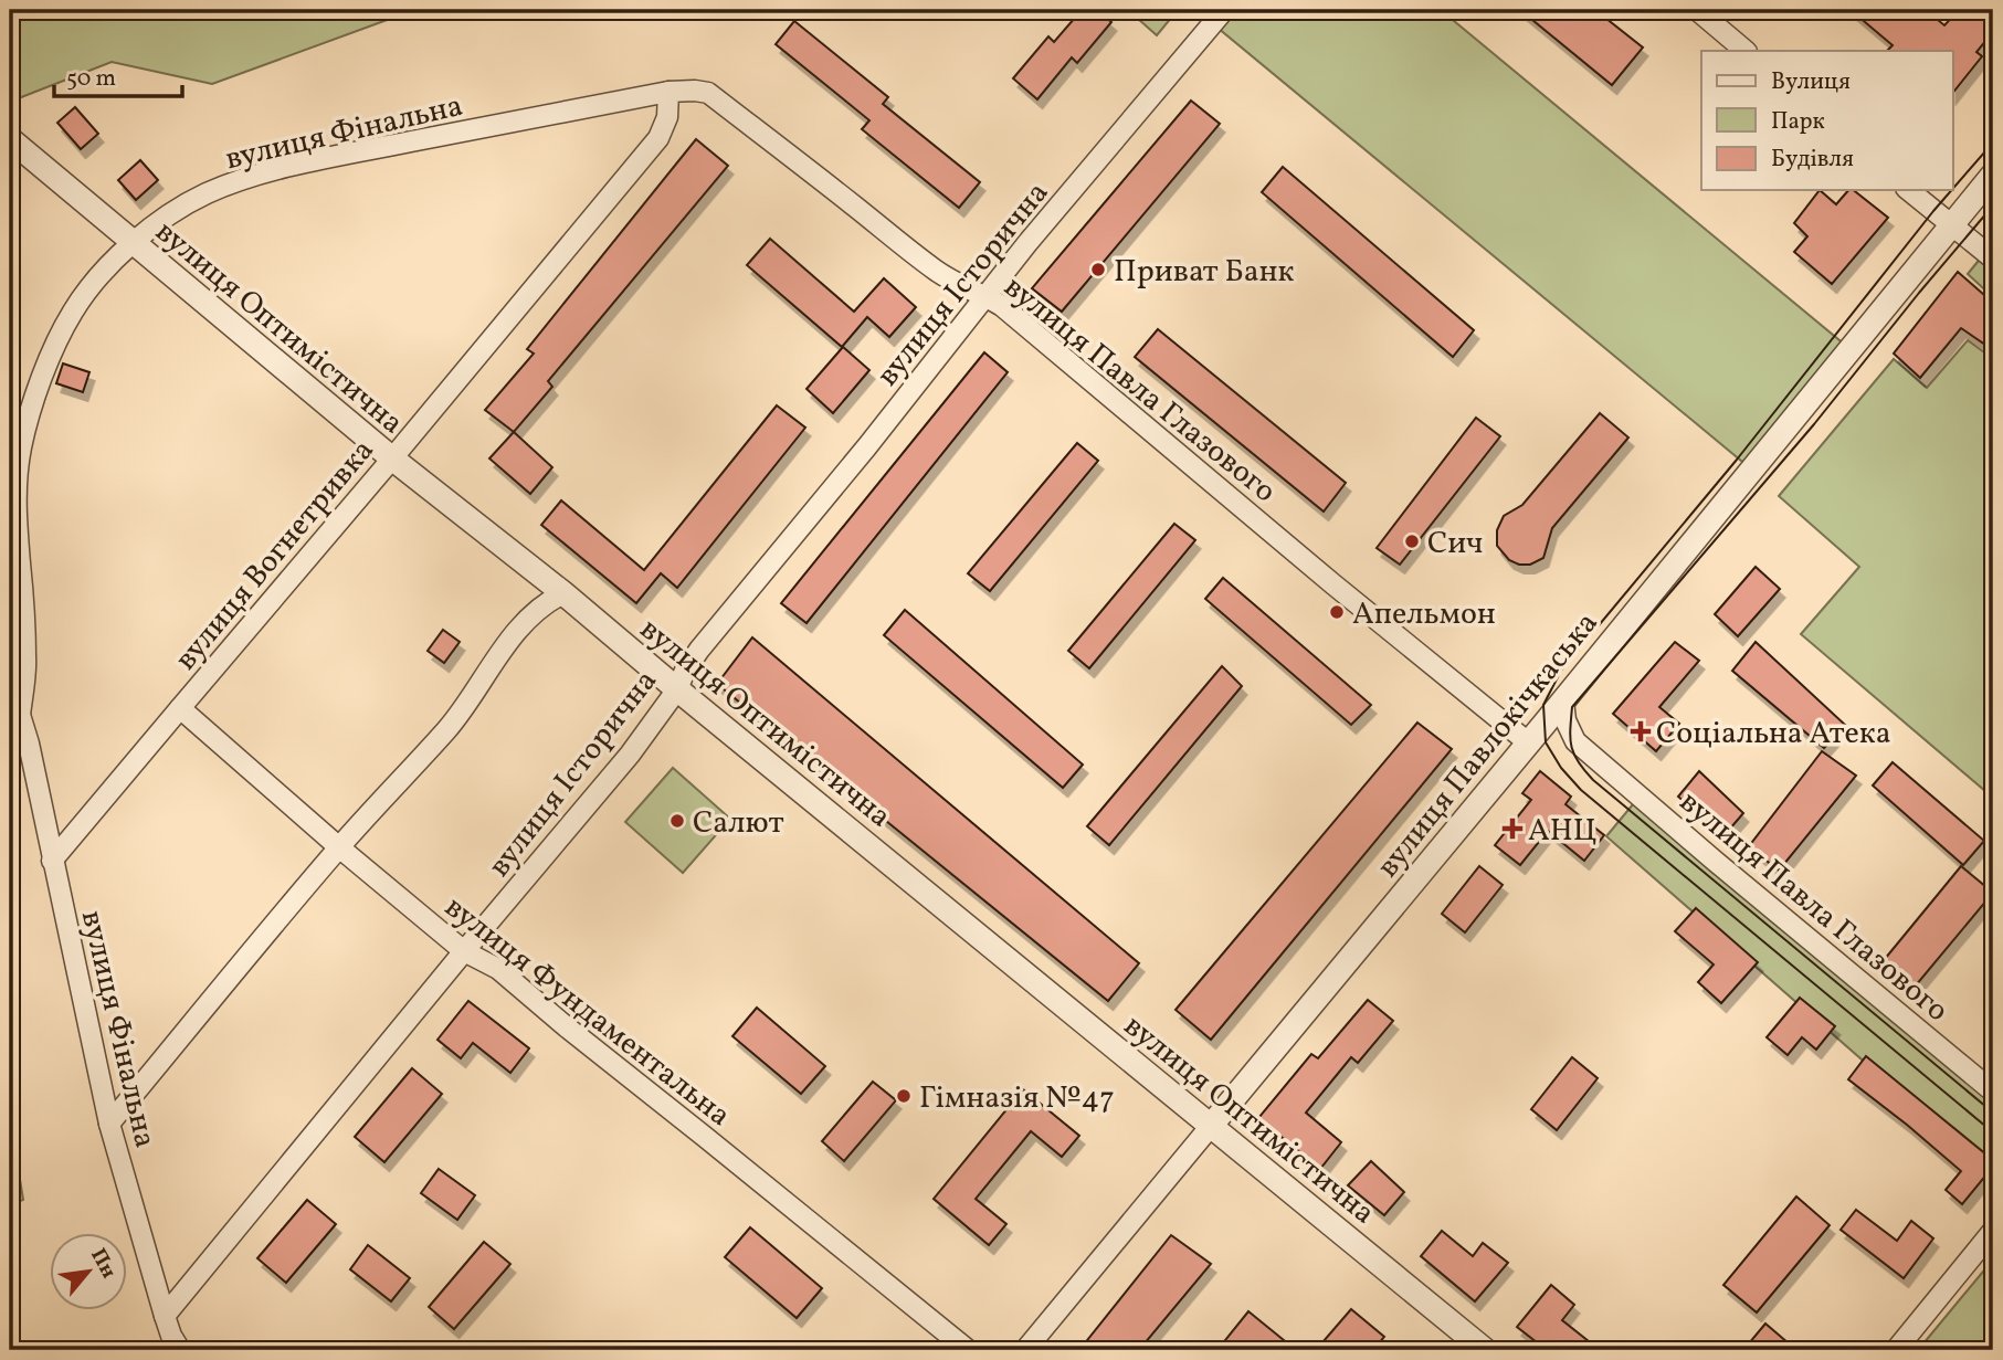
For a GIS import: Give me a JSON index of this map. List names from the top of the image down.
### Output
{
  "streets": {
    "street": [
      "вулиця Фінальна",
      "вулиця Історична",
      "вулиця Оптимістична",
      "вулиця Павла Глазового",
      "вулиця Вогнетривка",
      "вулиця Павлокічкаська",
      "вулиця Фундаментальна"
    ]
  },
  "crossings": [
    ["вулиця Фінальна", "вулиця Історична"],
    ["вулиця Фінальна", "вулиця Оптимістична"],
    ["вулиця Фінальна", "вулиця Павла Глазового"],
    ["вулиця Фінальна", "вулиця Вогнетривка"],
    ["вулиця Історична", "вулиця Оптимістична"],
    ["вулиця Історична", "вулиця Павла Глазового"],
    ["вулиця Історична", "вулиця Фундаментальна"],
    ["вулиця Оптимістична", "вулиця Вогнетривка"],
    ["вулиця Оптимістична", "вулиця Павлокічкаська"],
    ["вулиця Павла Глазового", "вулиця Вогнетривка"],
    ["вулиця Павла Глазового", "вулиця Павлокічкаська"],
    ["вулиця Вогнетривка", "вулиця Фундаментальна"]
  ],
  "places": {
    "other": [
      "Приват Банк",
      "Сич",
      "Апельмон",
      "Салют",
      "Гімназія №47"
    ],
    "health": ["Соціальна Атека", "АНЦ"]
  },
  "legend": ["Вулиця", "Парк", "Будівля"],
  "scale_bar": "50 m",
  "north": "top right"
}
